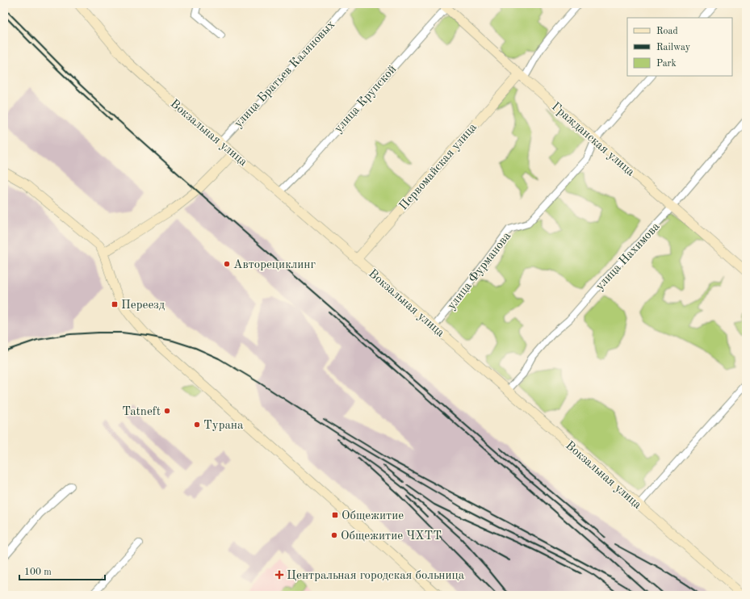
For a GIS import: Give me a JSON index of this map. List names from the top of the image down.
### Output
{
  "streets": {
    "street": [
      "улица Братьев Каляновых",
      "улица Крупской",
      "Вокзальная улица",
      "Гражданская улица",
      "Первомайская улица",
      "улица Нахимова",
      "улица Фурманова"
    ]
  },
  "crossings": [
    ["улица Братьев Каляновых", "Вокзальная улица"],
    ["улица Крупской", "Вокзальная улица"],
    ["улица Крупской", "Гражданская улица"],
    ["Вокзальная улица", "Первомайская улица"],
    ["Вокзальная улица", "улица Нахимова"],
    ["Вокзальная улица", "улица Фурманова"],
    ["Гражданская улица", "Первомайская улица"],
    ["Гражданская улица", "улица Нахимова"],
    ["Гражданская улица", "улица Фурманова"]
  ],
  "places": {
    "other": [
      "Авторециклинг",
      "Tatneft",
      "Турана",
      "Общежитие ЧХТТ"
    ],
    "transit": ["Переезд", "Общежитие"],
    "health": ["Центральная городская больница"]
  },
  "legend": ["Road", "Railway", "Park"],
  "scale_bar": "100 m"
}
